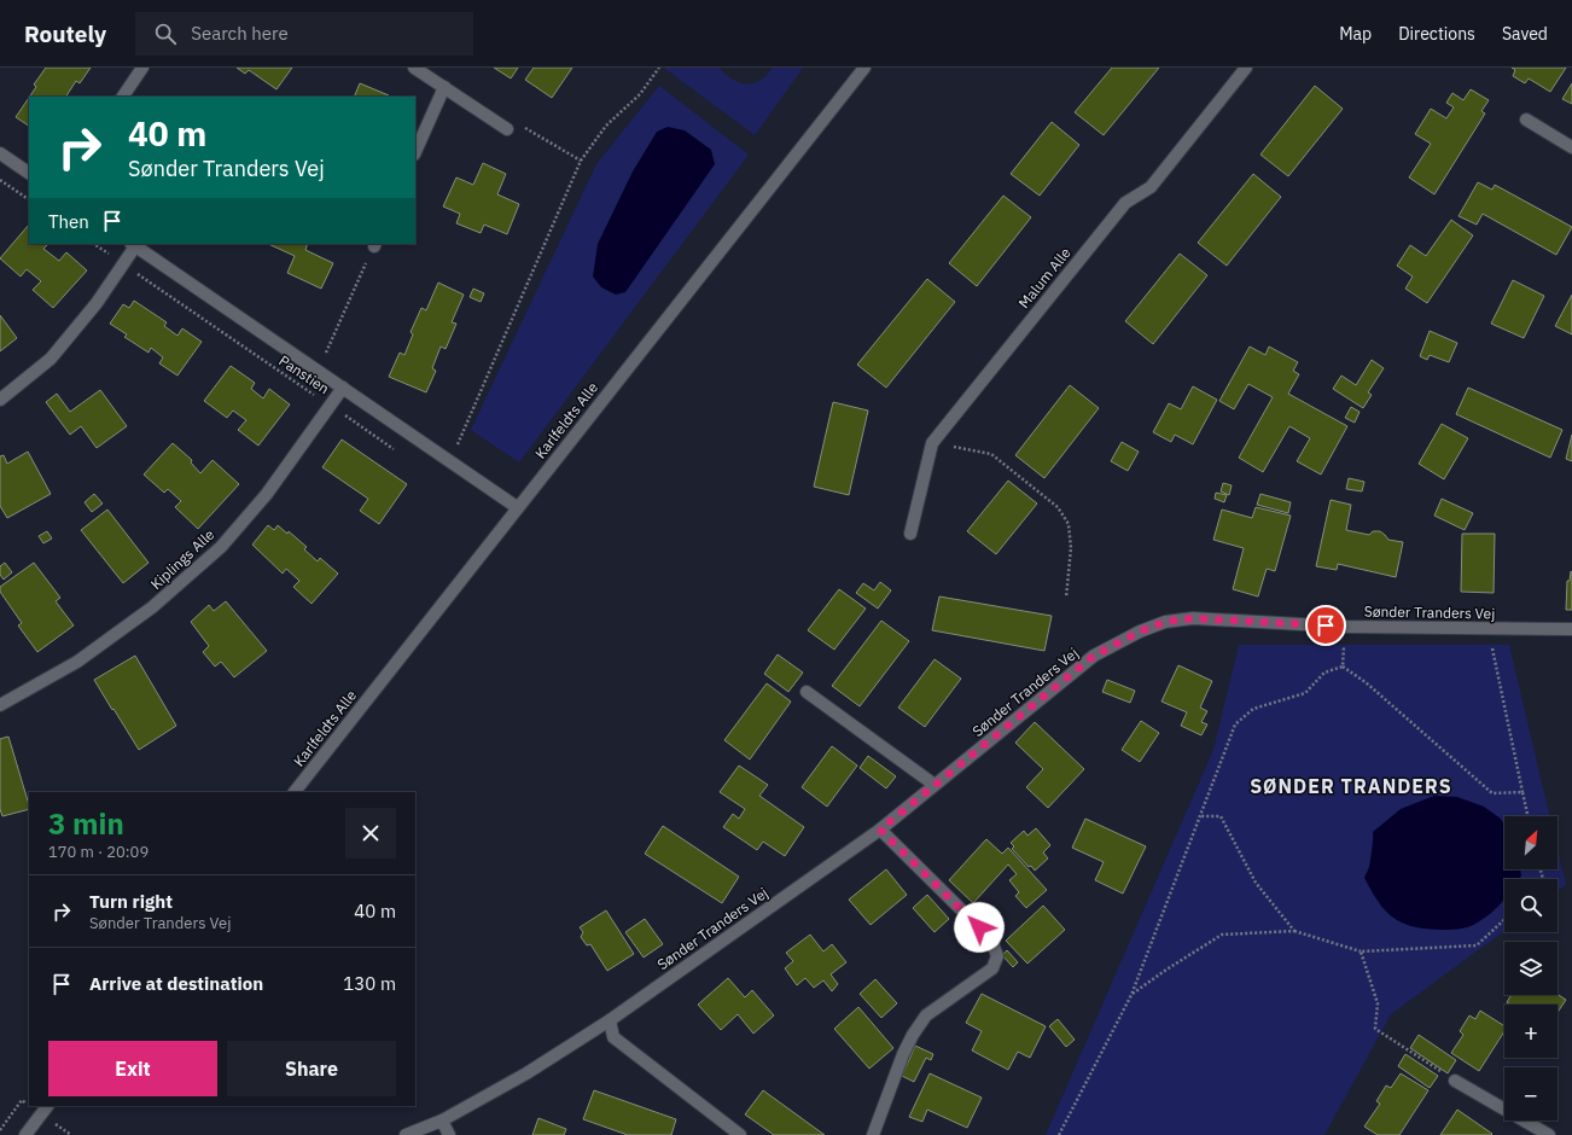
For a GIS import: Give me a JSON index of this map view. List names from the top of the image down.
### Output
{
  "streets": {
    "street": [
      "Malum Alle",
      "Karlfeldts Alle",
      "Kiplings Alle",
      "Sønder Tranders Vej"
    ],
    "path": ["Panstien"]
  },
  "crossings": [
    ["Panstien", "Kiplings Alle"]
  ],
  "districts": ["SØNDER TRANDERS"],
  "north": "top right",
  "page": {
    "header": "Routely",
    "search": "Search here",
    "nav": ["Map", "Directions", "Saved"],
    "turn": ["40 m", "Sønder Tranders Vej"],
    "then": "Then",
    "heading": ["3 min", "170 m · 20:09"],
    "map_buttons": ["+", "−"],
    "list": [
      {
        "name": "Turn right",
        "note": "Sønder Tranders Vej",
        "value": "40 m"
      },
      {
        "name": "Arrive at destination",
        "value": "130 m"
      }
    ],
    "buttons": ["Exit", "Share"]
  }
}
